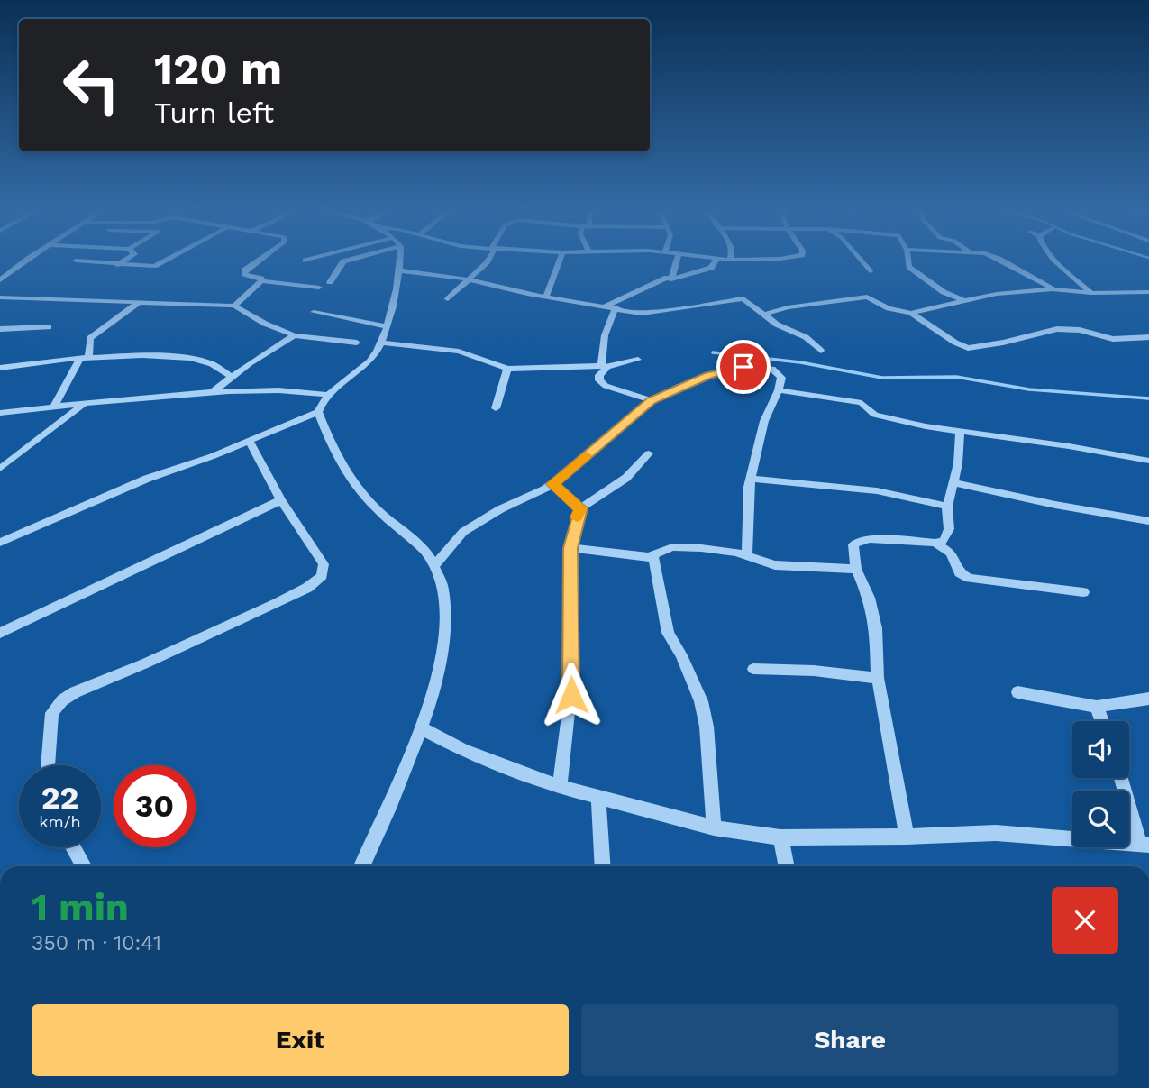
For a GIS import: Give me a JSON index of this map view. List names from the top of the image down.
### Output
{
  "page": {
    "turn": ["120 m", "Turn left"],
    "speed": "22 km/h",
    "limit": "30",
    "heading": ["1 min", "350 m · 10:41"],
    "buttons": ["Exit", "Share"]
  }
}
